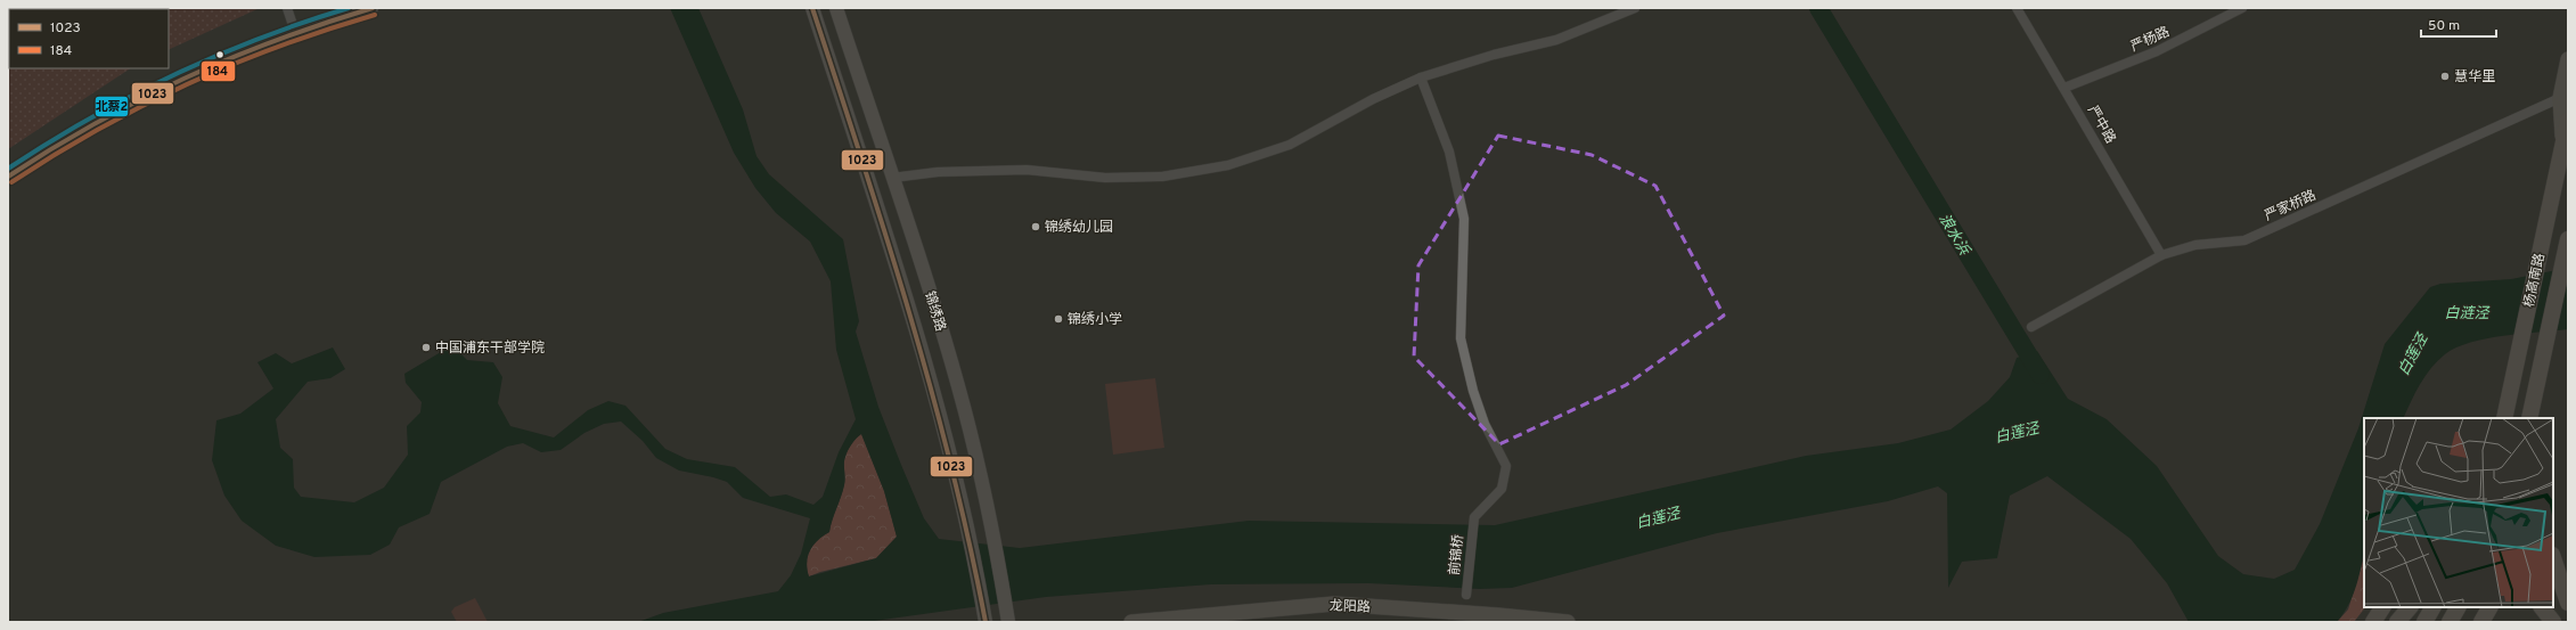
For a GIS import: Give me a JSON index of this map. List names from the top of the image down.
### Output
{
  "streets": {
    "highway": ["杨高南路"],
    "main road": ["锦绣路", "龙阳路"],
    "street": [
      "严杨路",
      "严中路",
      "严家桥路",
      "前锦桥"
    ]
  },
  "crossings": [
    ["严杨路", "严中路"],
    ["严中路", "严家桥路"],
    ["严家桥路", "杨高南路"]
  ],
  "water": ["浪水浜", "白涟泾", "白莲泾"],
  "places": [
    "慧华里",
    "锦绣幼儿园",
    "锦绣小学",
    "中国浦东干部学院"
  ],
  "lines": ["transit line 1023", "transit line 北蔡2", "transit line 184"],
  "legend": ["1023", "184"],
  "scale_bar": "50 m"
}
